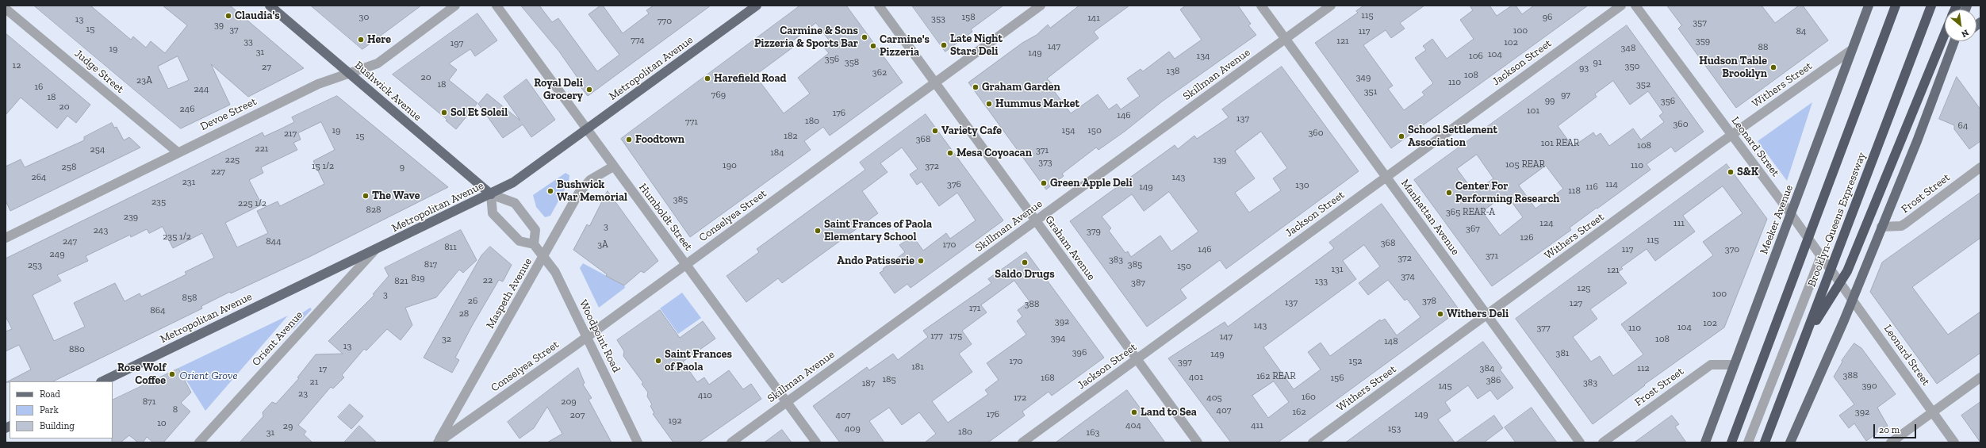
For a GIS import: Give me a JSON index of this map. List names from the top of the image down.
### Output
{
  "streets": {
    "highway": ["Brooklyn-Queens Expressway"],
    "main road": ["Metropolitan Avenue", "Bushwick Avenue", "Meeker Avenue"],
    "street": [
      "Jackson Street",
      "Judge Street",
      "Skillman Avenue",
      "Withers Street",
      "Devoe Street",
      "Leonard Street",
      "Frost Street",
      "Conselyea Street",
      "Humboldt Street",
      "Manhattan Avenue",
      "Graham Avenue",
      "Maspeth Avenue",
      "Woodpoint Road",
      "Orient Avenue"
    ]
  },
  "crossings": [
    ["Jackson Street", "Manhattan Avenue"],
    ["Jackson Street", "Graham Avenue"],
    ["Metropolitan Avenue", "Bushwick Avenue"],
    ["Metropolitan Avenue", "Humboldt Street"],
    ["Metropolitan Avenue", "Orient Avenue"],
    ["Judge Street", "Devoe Street"],
    ["Skillman Avenue", "Humboldt Street"],
    ["Skillman Avenue", "Manhattan Avenue"],
    ["Skillman Avenue", "Graham Avenue"],
    ["Withers Street", "Leonard Street"],
    ["Withers Street", "Manhattan Avenue"],
    ["Withers Street", "Meeker Avenue"],
    ["Bushwick Avenue", "Devoe Street"],
    ["Leonard Street", "Meeker Avenue"],
    ["Frost Street", "Meeker Avenue"],
    ["Conselyea Street", "Humboldt Street"],
    ["Conselyea Street", "Graham Avenue"],
    ["Conselyea Street", "Maspeth Avenue"],
    ["Conselyea Street", "Woodpoint Road"],
    ["Humboldt Street", "Maspeth Avenue"],
    ["Maspeth Avenue", "Woodpoint Road"]
  ],
  "parks": ["Orient Grove"],
  "places": [
    "Claudia's",
    "Carmine & Sons Pizzeria & Sports Bar",
    "Here",
    "Late Night Stars Deli",
    "Carmine's Pizzeria",
    "Hudson Table Brooklyn",
    "Harefield Road",
    "Graham Garden",
    "Royal Deli Grocery",
    "Hummus Market",
    "Sol Et Soleil",
    "Variety Cafe",
    "School Settlement Association",
    "Foodtown",
    "Mesa Coyoacan",
    "S&K",
    "Green Apple Deli",
    "Bushwick War Memorial",
    "Center For Performing Research",
    "The Wave",
    "Saint Frances of Paola Elementary School",
    "Ando Patisserie",
    "Saldo Drugs",
    "Withers Deli",
    "Saint Frances of Paola",
    "Rose Wolf Coffee",
    "Land to Sea"
  ],
  "house_numbers": [
    "115",
    "30",
    "158",
    "96",
    "141",
    "353",
    "13",
    "770",
    "357",
    "39",
    "15",
    "37",
    "100",
    "117",
    "84",
    "774",
    "121",
    "359",
    "33",
    "102",
    "197",
    "147",
    "88",
    "348",
    "19",
    "31",
    "149",
    "104",
    "134",
    "106",
    "356",
    "358",
    "91",
    "12",
    "350",
    "27",
    "93",
    "138",
    "362",
    "108",
    "20",
    "349",
    "23A",
    "110",
    "18",
    "352",
    "16",
    "244",
    "351",
    "769",
    "97",
    "18",
    "99",
    "356",
    "20",
    "246",
    "101",
    "176",
    "146",
    "137",
    "180",
    "771",
    "360",
    "64",
    "19",
    "154",
    "150",
    "360",
    "217",
    "15",
    "182",
    "368",
    "101 REAR",
    "108",
    "221",
    "254",
    "371",
    "184",
    "225",
    "139",
    "373",
    "105 REAR",
    "190",
    "110",
    "15 1/2",
    "372",
    "258",
    "9",
    "227",
    "264",
    "143",
    "231",
    "376",
    "114",
    "130",
    "149",
    "116",
    "118",
    "385",
    "235",
    "225 1/2",
    "828",
    "365 REAR-A",
    "239",
    "124",
    "111",
    "3",
    "367",
    "243",
    "379",
    "235 1/2",
    "126",
    "115",
    "247",
    "844",
    "368",
    "3A",
    "170",
    "811",
    "146",
    "117",
    "370",
    "249",
    "371",
    "372",
    "383",
    "817",
    "385",
    "253",
    "150",
    "131",
    "121",
    "374",
    "819",
    "22",
    "821",
    "133",
    "387",
    "125",
    "100",
    "3",
    "858",
    "26",
    "378",
    "137",
    "127",
    "388",
    "171",
    "864",
    "28",
    "392",
    "102",
    "143",
    "104",
    "377",
    "110",
    "177",
    "175",
    "147",
    "394",
    "32",
    "108",
    "148",
    "13",
    "880",
    "396",
    "381",
    "149",
    "170",
    "152",
    "397",
    "181",
    "384",
    "112",
    "17",
    "388",
    "162 REAR",
    "401",
    "168",
    "156",
    "185",
    "386",
    "21",
    "383",
    "187",
    "145",
    "390",
    "23",
    "410",
    "160",
    "172",
    "405",
    "871",
    "209",
    "8",
    "407",
    "162",
    "392",
    "176",
    "149",
    "207",
    "407",
    "192",
    "10",
    "404",
    "411",
    "29",
    "409",
    "153",
    "180",
    "31",
    "163"
  ],
  "legend": ["Road", "Park", "Building"],
  "scale_bar": "20 m",
  "north": "bottom right"
}
